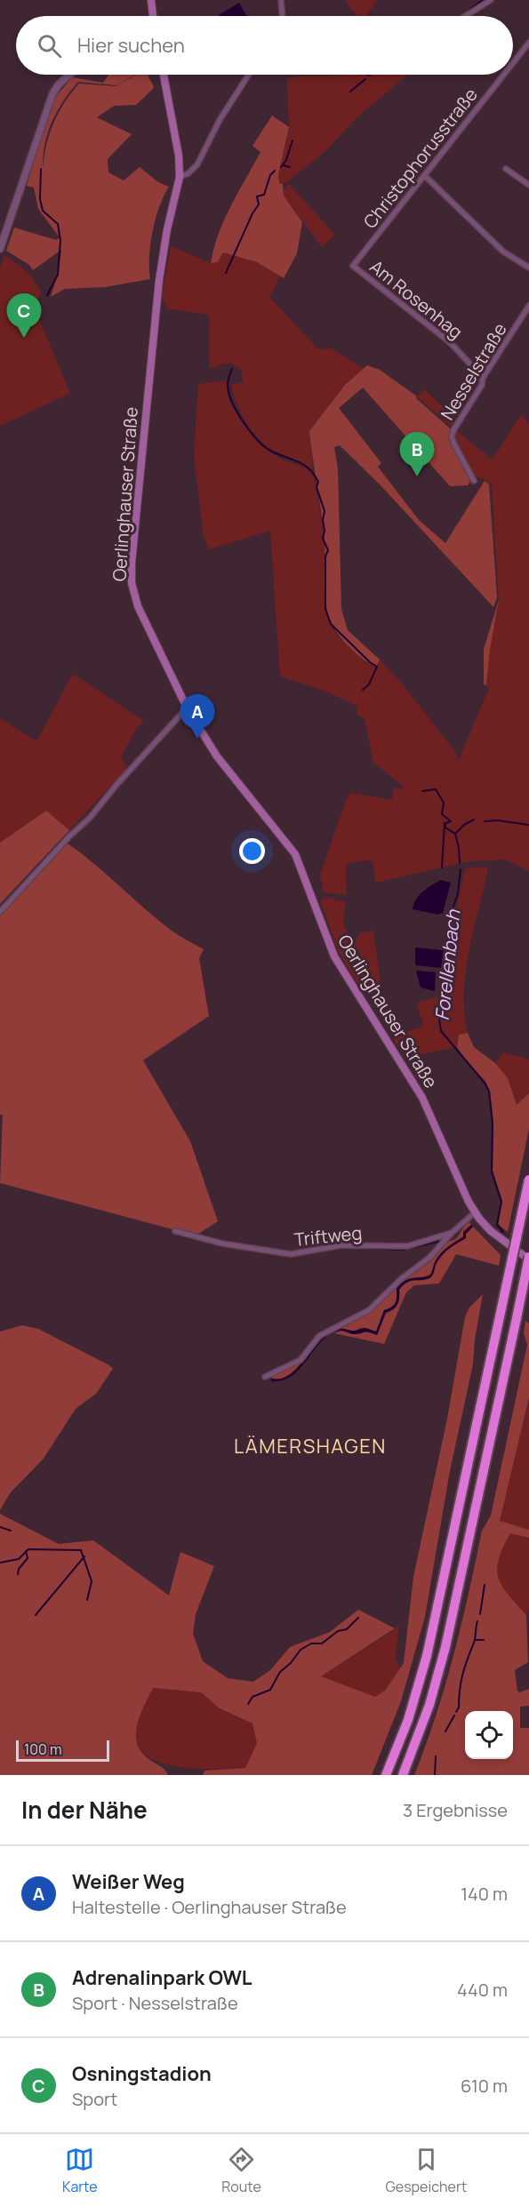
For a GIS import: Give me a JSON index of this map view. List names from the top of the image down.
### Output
{
  "streets": {
    "main road": ["Oerlinghauser Straße"],
    "street": [
      "Christophorusstraße",
      "Am Rosenhag",
      "Nesselstraße",
      "Triftweg"
    ]
  },
  "crossings": [
    ["Christophorusstraße", "Am Rosenhag"],
    ["Am Rosenhag", "Nesselstraße"],
    ["Oerlinghauser Straße", "Triftweg"]
  ],
  "districts": ["LÄMERSHAGEN"],
  "water": ["Forellenbach"],
  "scale_bar": "100 m",
  "page": {
    "search": "Hier suchen",
    "pins": ["C", "B", "A"],
    "scale": "100 m",
    "heading": ["In der Nähe", "3 Ergebnisse"],
    "list": [
      {
        "mark": "A",
        "name": "Weißer Weg",
        "note": "Haltestelle · Oerlinghauser Straße",
        "value": "140 m"
      },
      {
        "mark": "B",
        "name": "Adrenalinpark OWL",
        "note": "Sport · Nesselstraße",
        "value": "440 m"
      },
      {
        "mark": "C",
        "name": "Osningstadion",
        "note": "Sport",
        "value": "610 m"
      }
    ],
    "nav": ["Karte", "Route", "Gespeichert"]
  }
}
